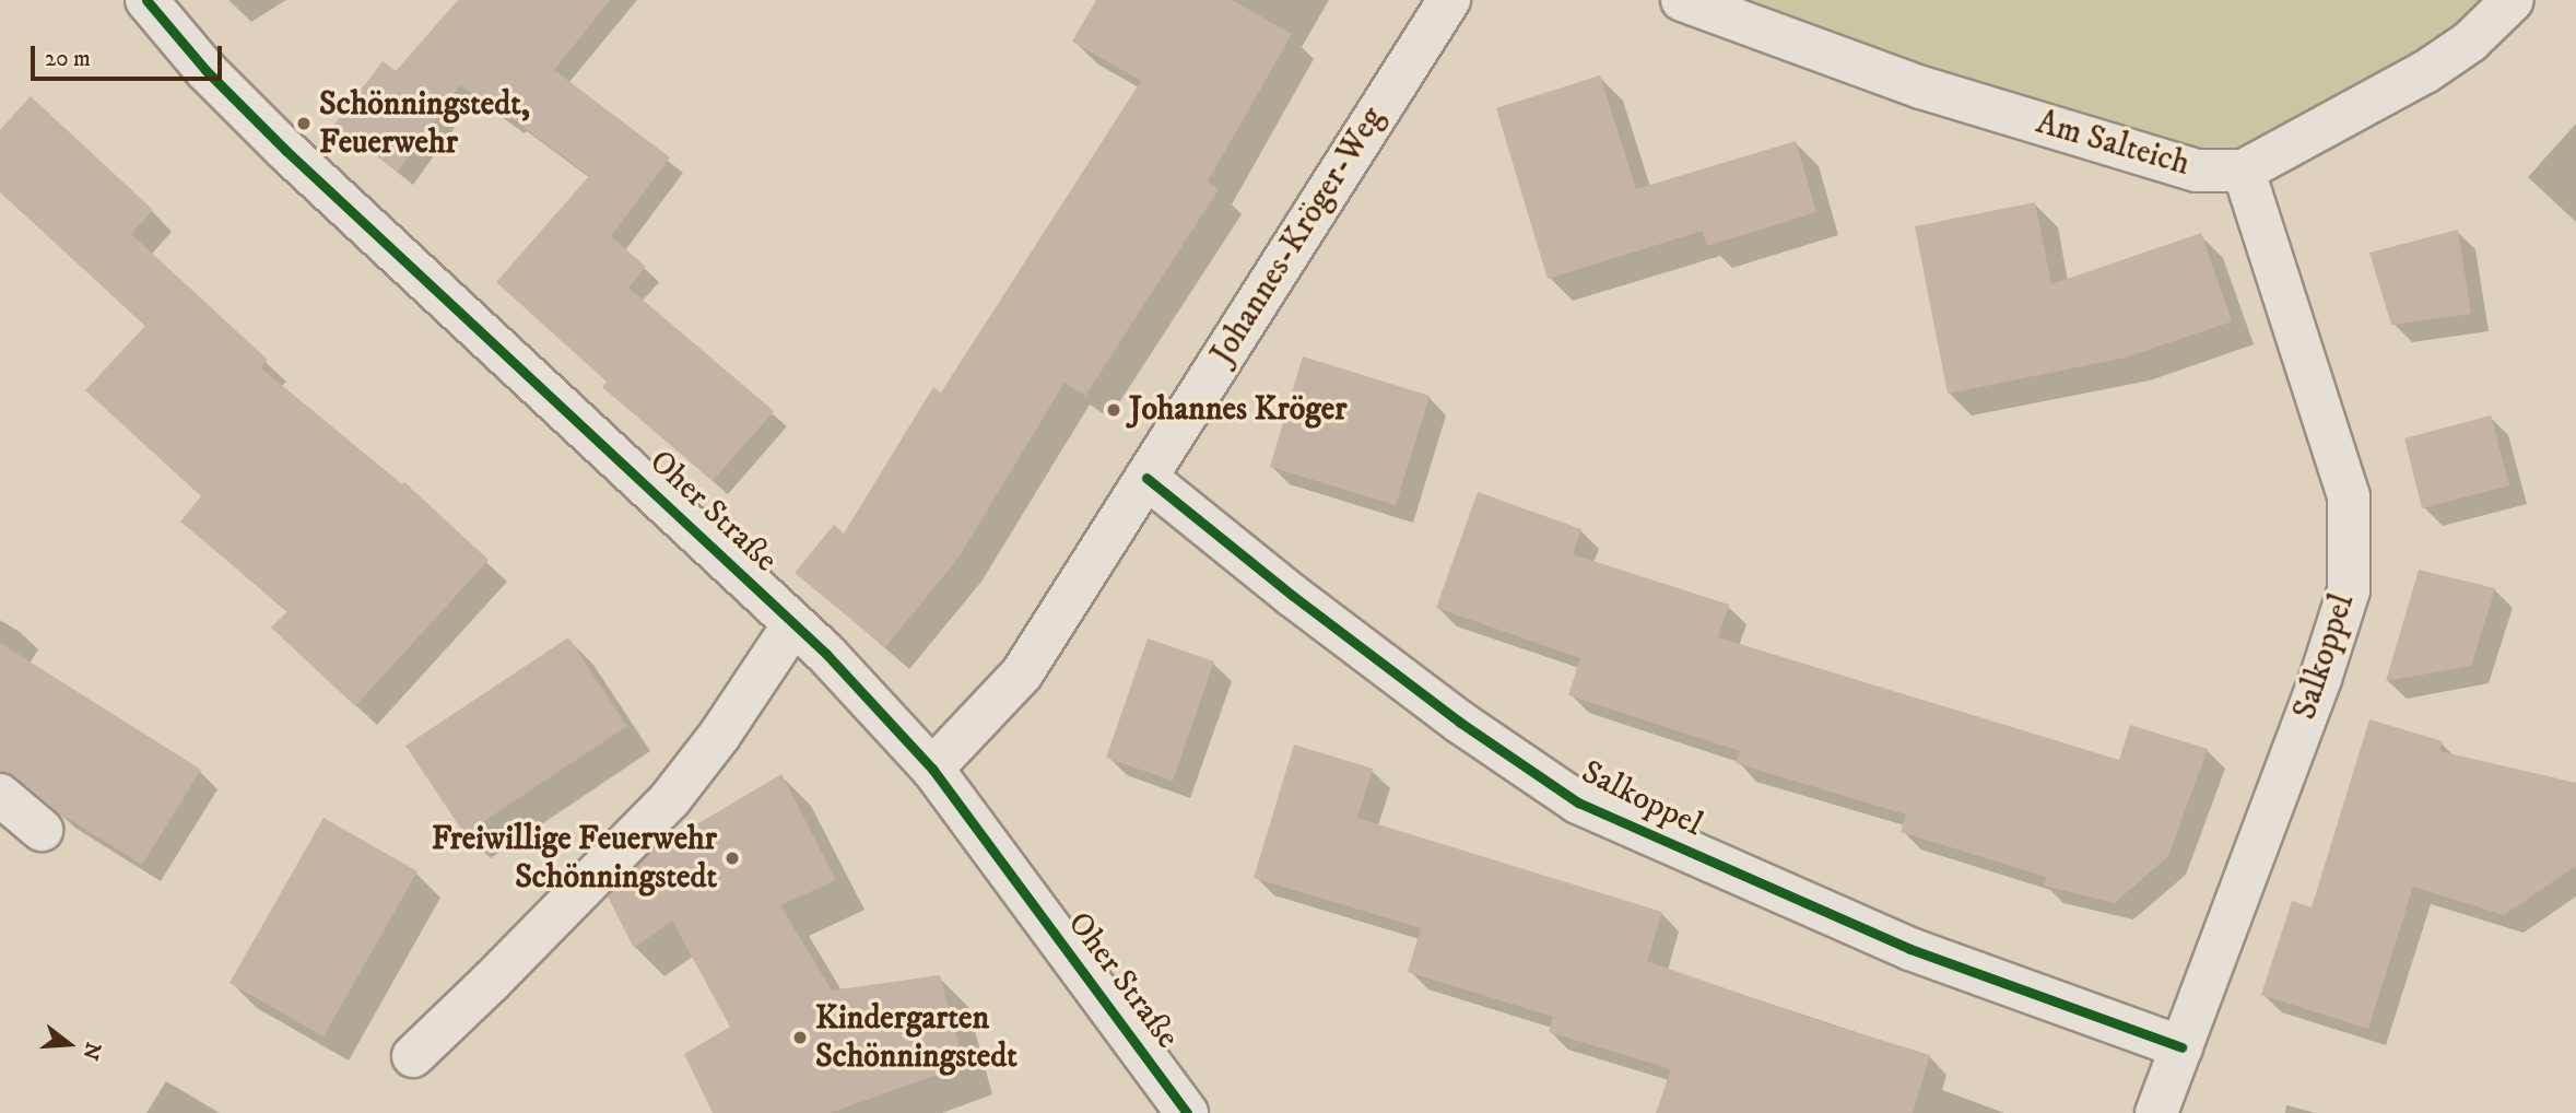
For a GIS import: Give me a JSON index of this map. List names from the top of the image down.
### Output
{
  "streets": {
    "street": [
      "Am Salteich",
      "Johannes-Kröger-Weg",
      "Oher Straße",
      "Salkoppel"
    ]
  },
  "crossings": [
    ["Am Salteich", "Salkoppel"],
    ["Johannes-Kröger-Weg", "Oher Straße"],
    ["Johannes-Kröger-Weg", "Salkoppel"]
  ],
  "places": [
    "Schönningstedt, Feuerwehr",
    "Johannes Kröger",
    "Freiwillige Feuerwehr Schönningstedt",
    "Kindergarten Schönningstedt"
  ],
  "scale_bar": "20 m",
  "north": "right"
}
